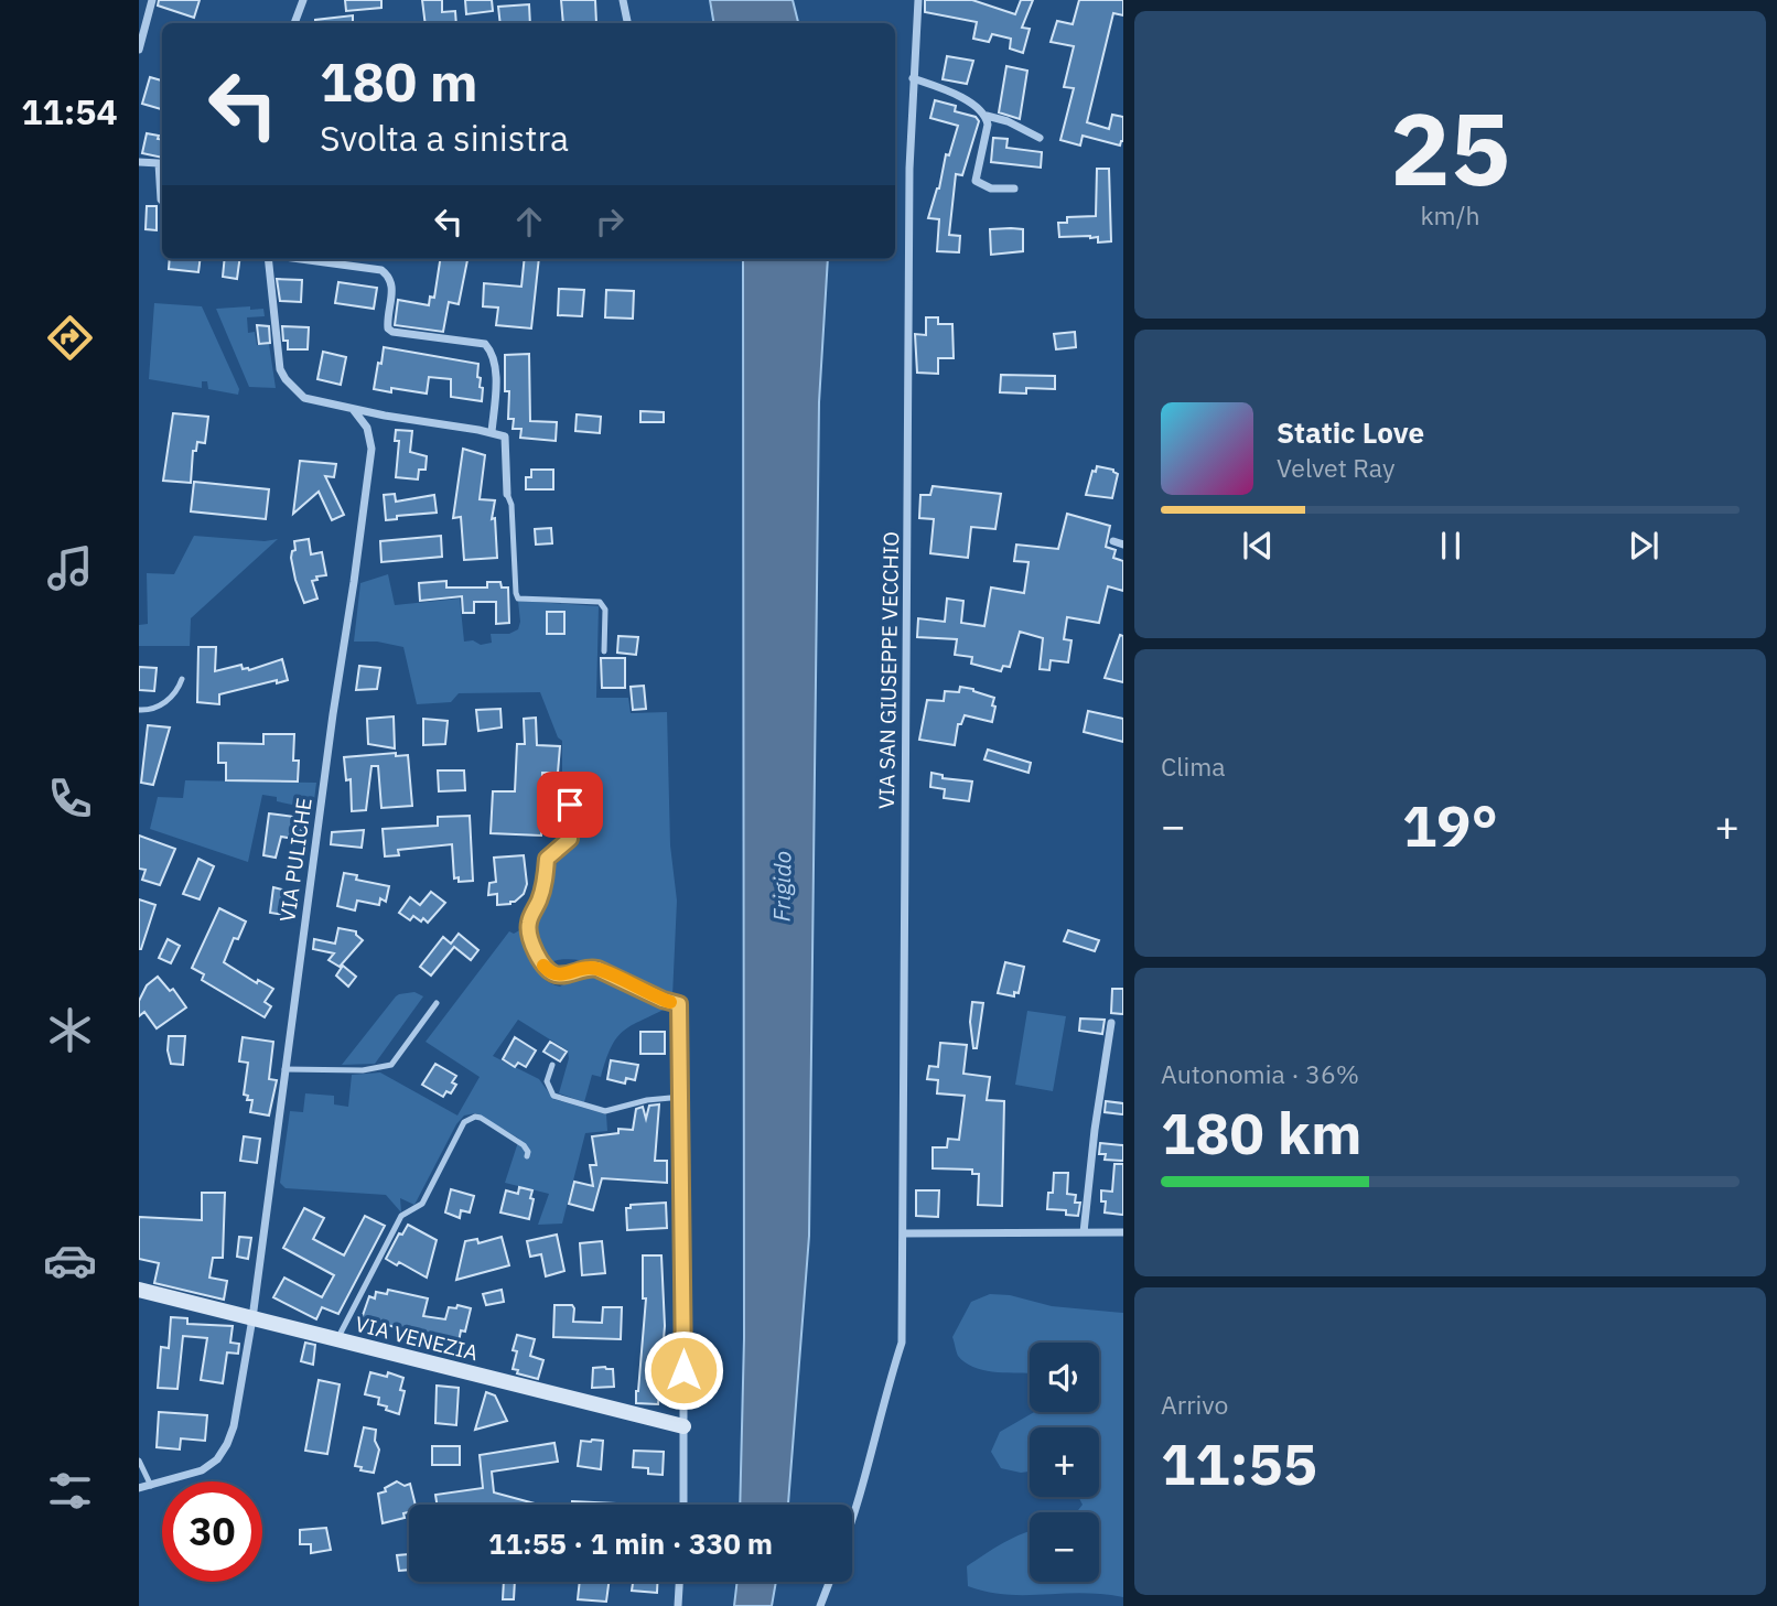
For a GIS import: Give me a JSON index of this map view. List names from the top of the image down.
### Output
{
  "streets": {
    "street": ["VIA SAN GIUSEPPE VECCHIO", "VIA PULICHE", "VIA VENEZIA"]
  },
  "crossings": [
    ["VIA PULICHE", "VIA VENEZIA"]
  ],
  "water": ["Frigido"],
  "page": {
    "tabs": "11:54",
    "tile": [
      ["25", "km/h"],
      "Clima",
      ["Autonomia · 36%", "180 km"],
      ["Arrivo", "11:55"]
    ],
    "turn": ["180 m", "Svolta a sinistra"],
    "song": ["Static Love", "Velvet Ray"],
    "heat": ["−", "19°", "+"],
    "map_buttons": ["+", "−"],
    "limit": "30",
    "trip": "11:55 · 1 min · 330 m"
  }
}
